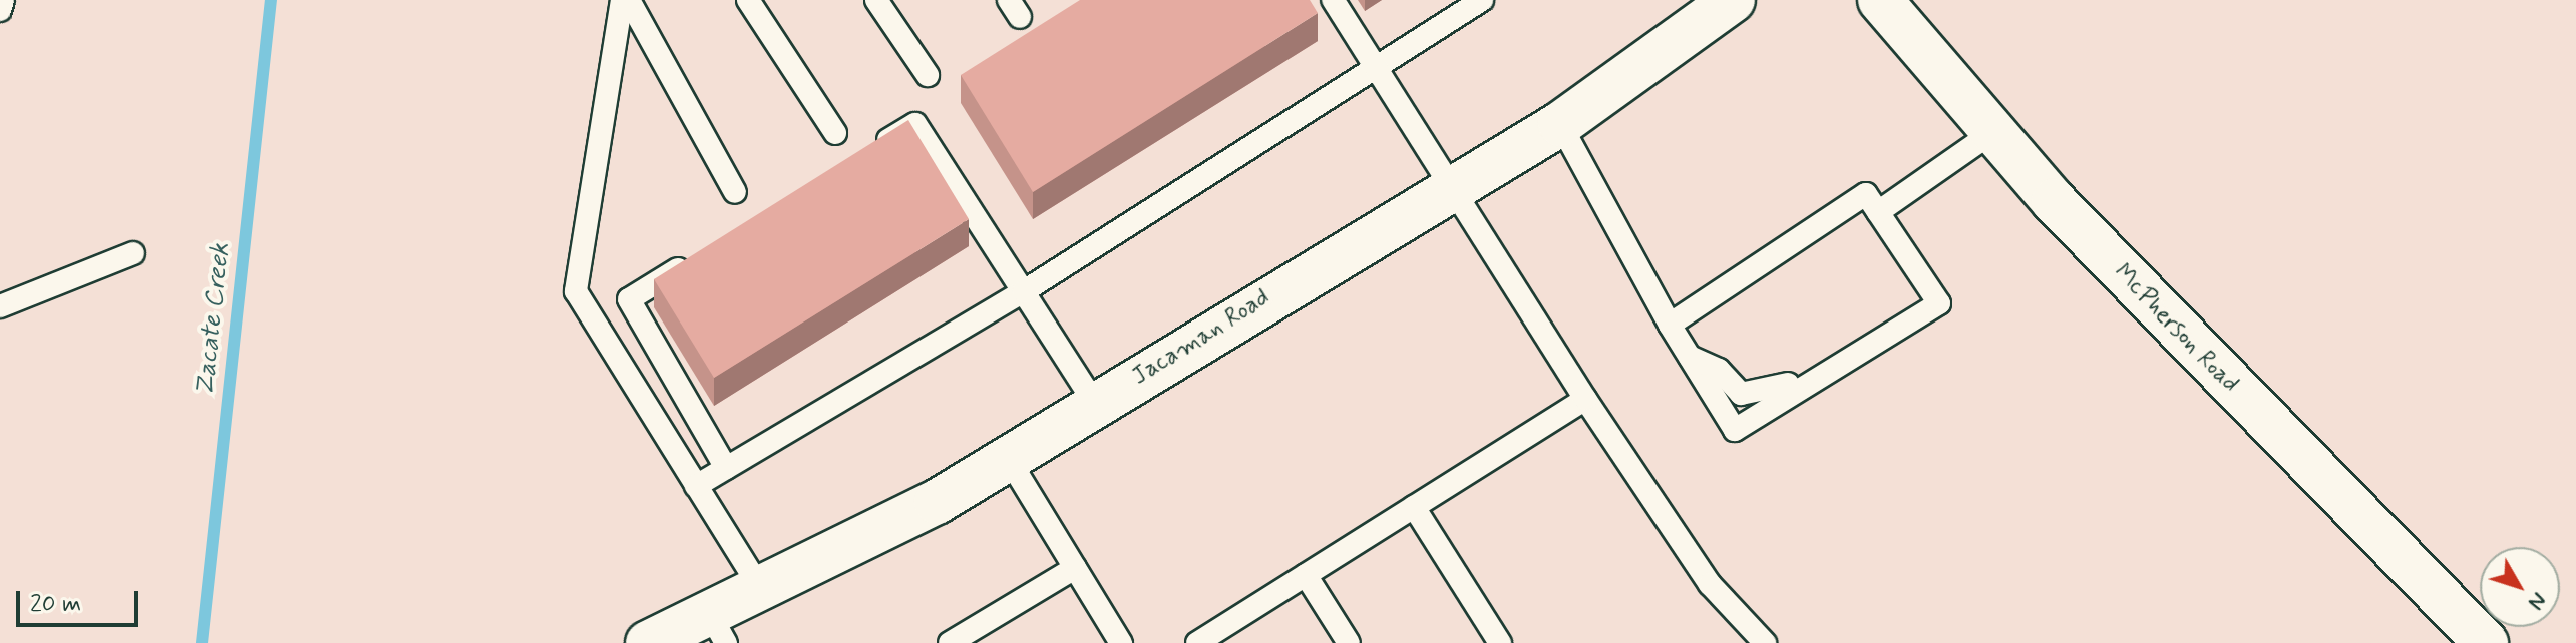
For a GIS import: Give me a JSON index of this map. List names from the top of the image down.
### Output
{
  "streets": {
    "main road": ["McPherson Road", "Jacaman Road"]
  },
  "water": ["Zacate Creek"],
  "scale_bar": "20 m",
  "north": "bottom right"
}
